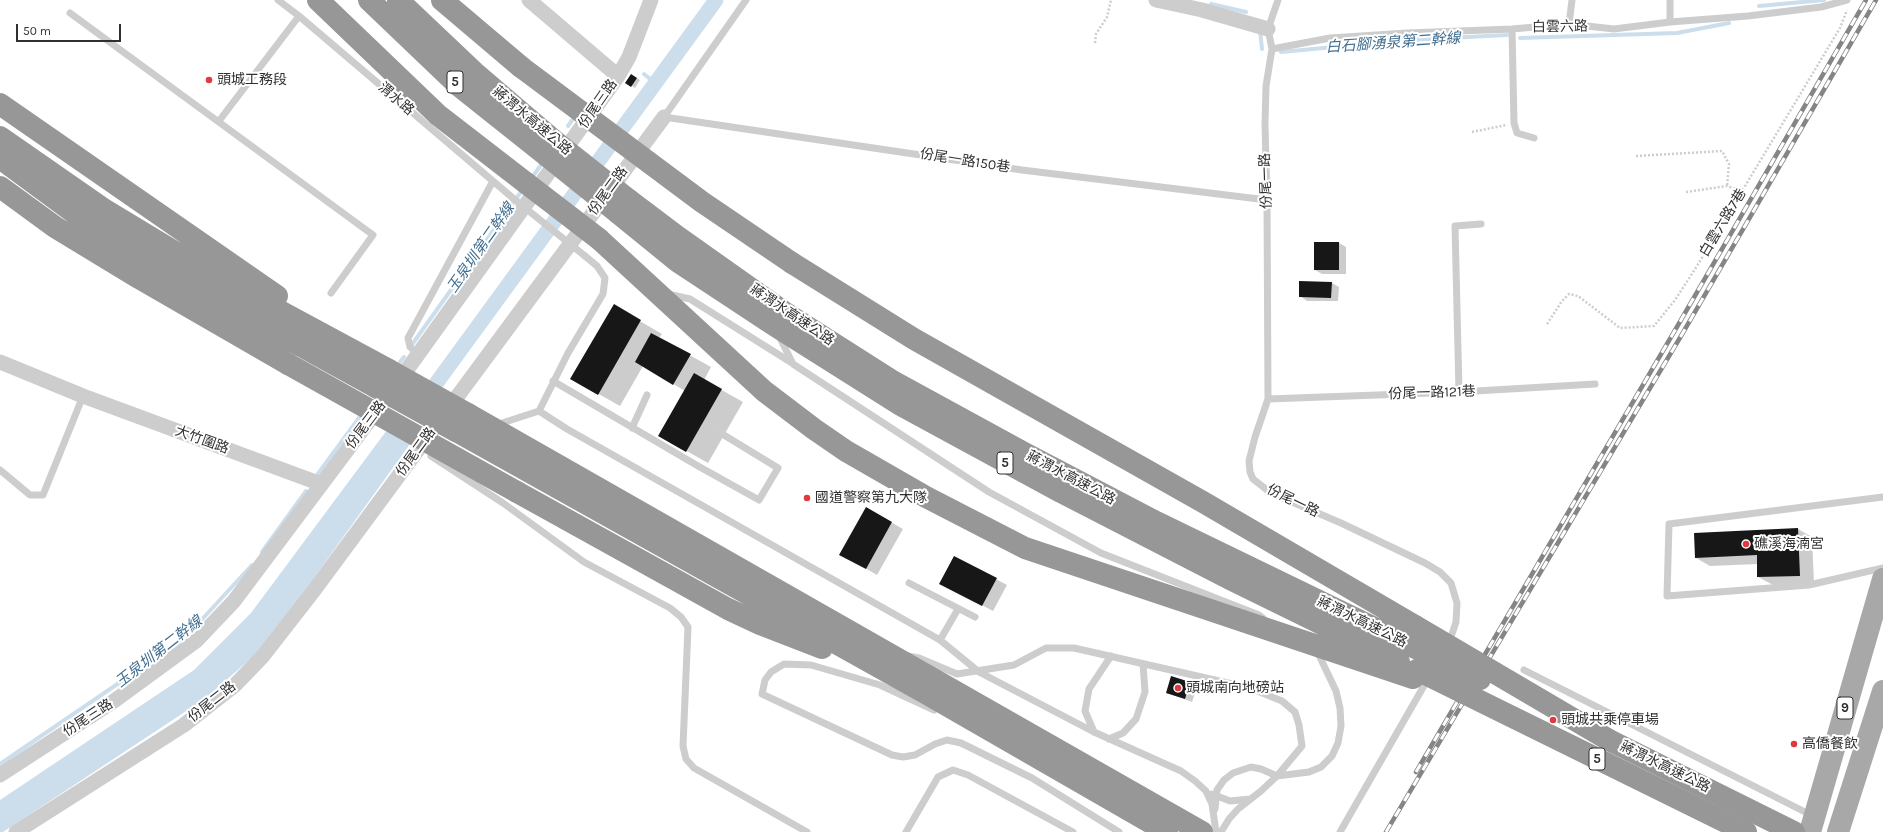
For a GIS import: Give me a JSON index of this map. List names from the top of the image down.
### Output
{
  "streets": {
    "highway": ["5", "蔣渭水高速公路"],
    "main road": ["9"],
    "street": ["份尾三路", "份尾二路", "大竹圍路"],
    "lane": [
      "白雲六路",
      "渭水路",
      "份尾一路150巷",
      "份尾一路",
      "份尾一路121巷"
    ],
    "path": ["白雲六路7巷"]
  },
  "crossings": [
    ["白雲六路", "份尾一路"],
    ["白雲六路", "白雲六路7巷"],
    ["份尾三路", "大竹圍路"],
    ["份尾一路150巷", "份尾一路"],
    ["份尾一路150巷", "份尾二路"],
    ["份尾一路", "份尾一路121巷"]
  ],
  "water": ["白石腳湧泉第二幹線", "玉泉圳第二幹線"],
  "places": [
    "頭城工務段",
    "國道警察第九大隊",
    "礁溪海湳宮",
    "頭城南向地磅站",
    "頭城共乘停車場",
    "高僑餐飲"
  ],
  "scale_bar": "50 m"
}
